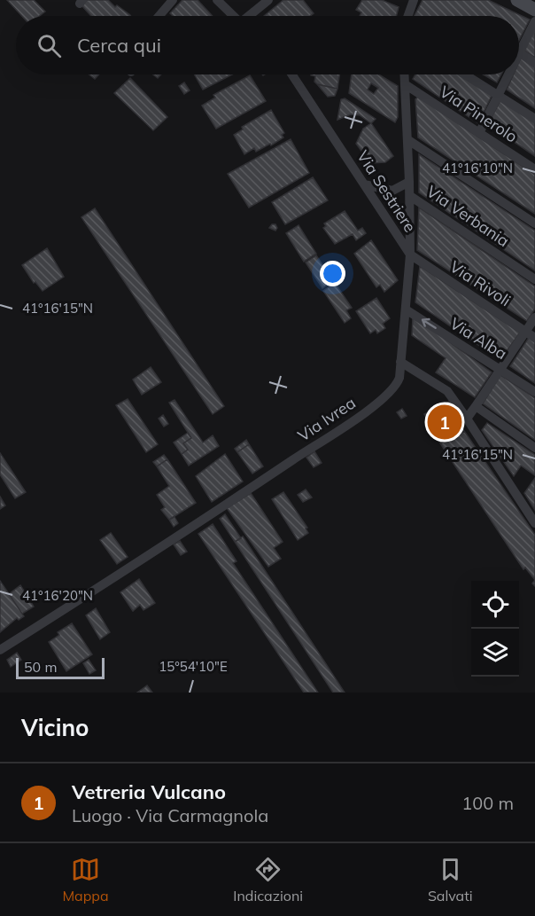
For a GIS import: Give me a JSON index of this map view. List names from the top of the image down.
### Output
{
  "streets": {
    "street": [
      "Via Pinerolo",
      "Via Sestriere",
      "Via Verbania",
      "Via Rivoli",
      "Via Alba",
      "Via Ivrea"
    ]
  },
  "crossings": [
    ["Via Pinerolo", "Via Ivrea"],
    ["Via Sestriere", "Via Rivoli"],
    ["Via Sestriere", "Via Ivrea"],
    ["Via Verbania", "Via Ivrea"],
    ["Via Rivoli", "Via Ivrea"],
    ["Via Alba", "Via Ivrea"]
  ],
  "scale_bar": "50 m",
  "page": {
    "search": "Cerca qui",
    "pins": "1",
    "scale": "50 m",
    "heading": "Vicino",
    "list": [
      {
        "mark": "1",
        "name": "Vetreria Vulcano",
        "note": "Luogo · Via Carmagnola",
        "value": "100 m"
      }
    ],
    "nav": ["Mappa", "Indicazioni", "Salvati"]
  },
  "coordinates": [
    "41°16'10\"N",
    "41°16'15\"N",
    "41°16'20\"N",
    "15°54'10\"E"
  ]
}
